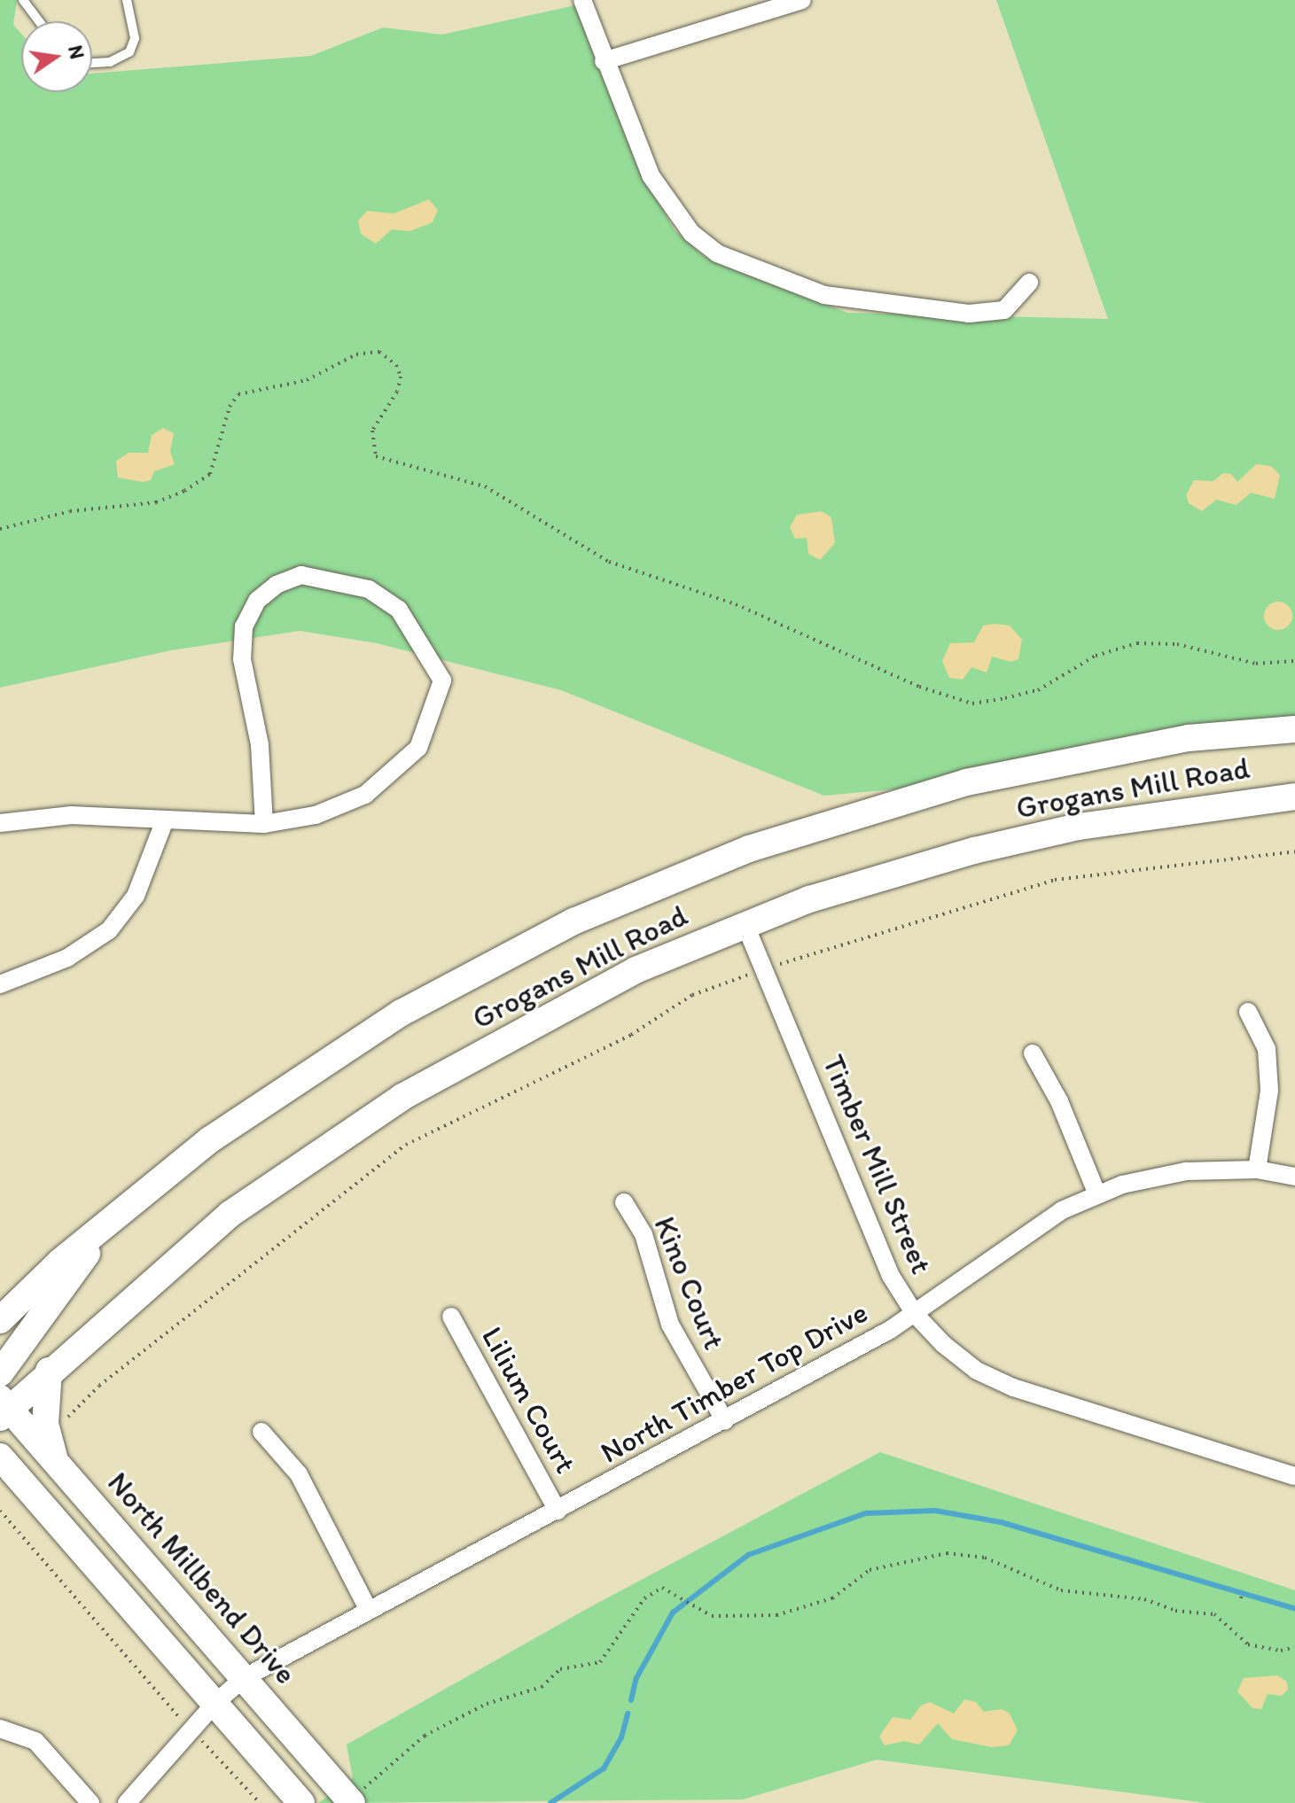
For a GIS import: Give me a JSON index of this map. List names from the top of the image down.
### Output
{
  "streets": {
    "main road": ["Grogans Mill Road", "North Millbend Drive"],
    "street": [
      "Timber Mill Street",
      "Kino Court",
      "North Timber Top Drive",
      "Lilium Court"
    ]
  },
  "crossings": [
    ["Grogans Mill Road", "Timber Mill Street"],
    ["Timber Mill Street", "North Timber Top Drive"],
    ["Kino Court", "North Timber Top Drive"],
    ["North Timber Top Drive", "Lilium Court"],
    ["North Timber Top Drive", "North Millbend Drive"]
  ],
  "north": "right"
}
